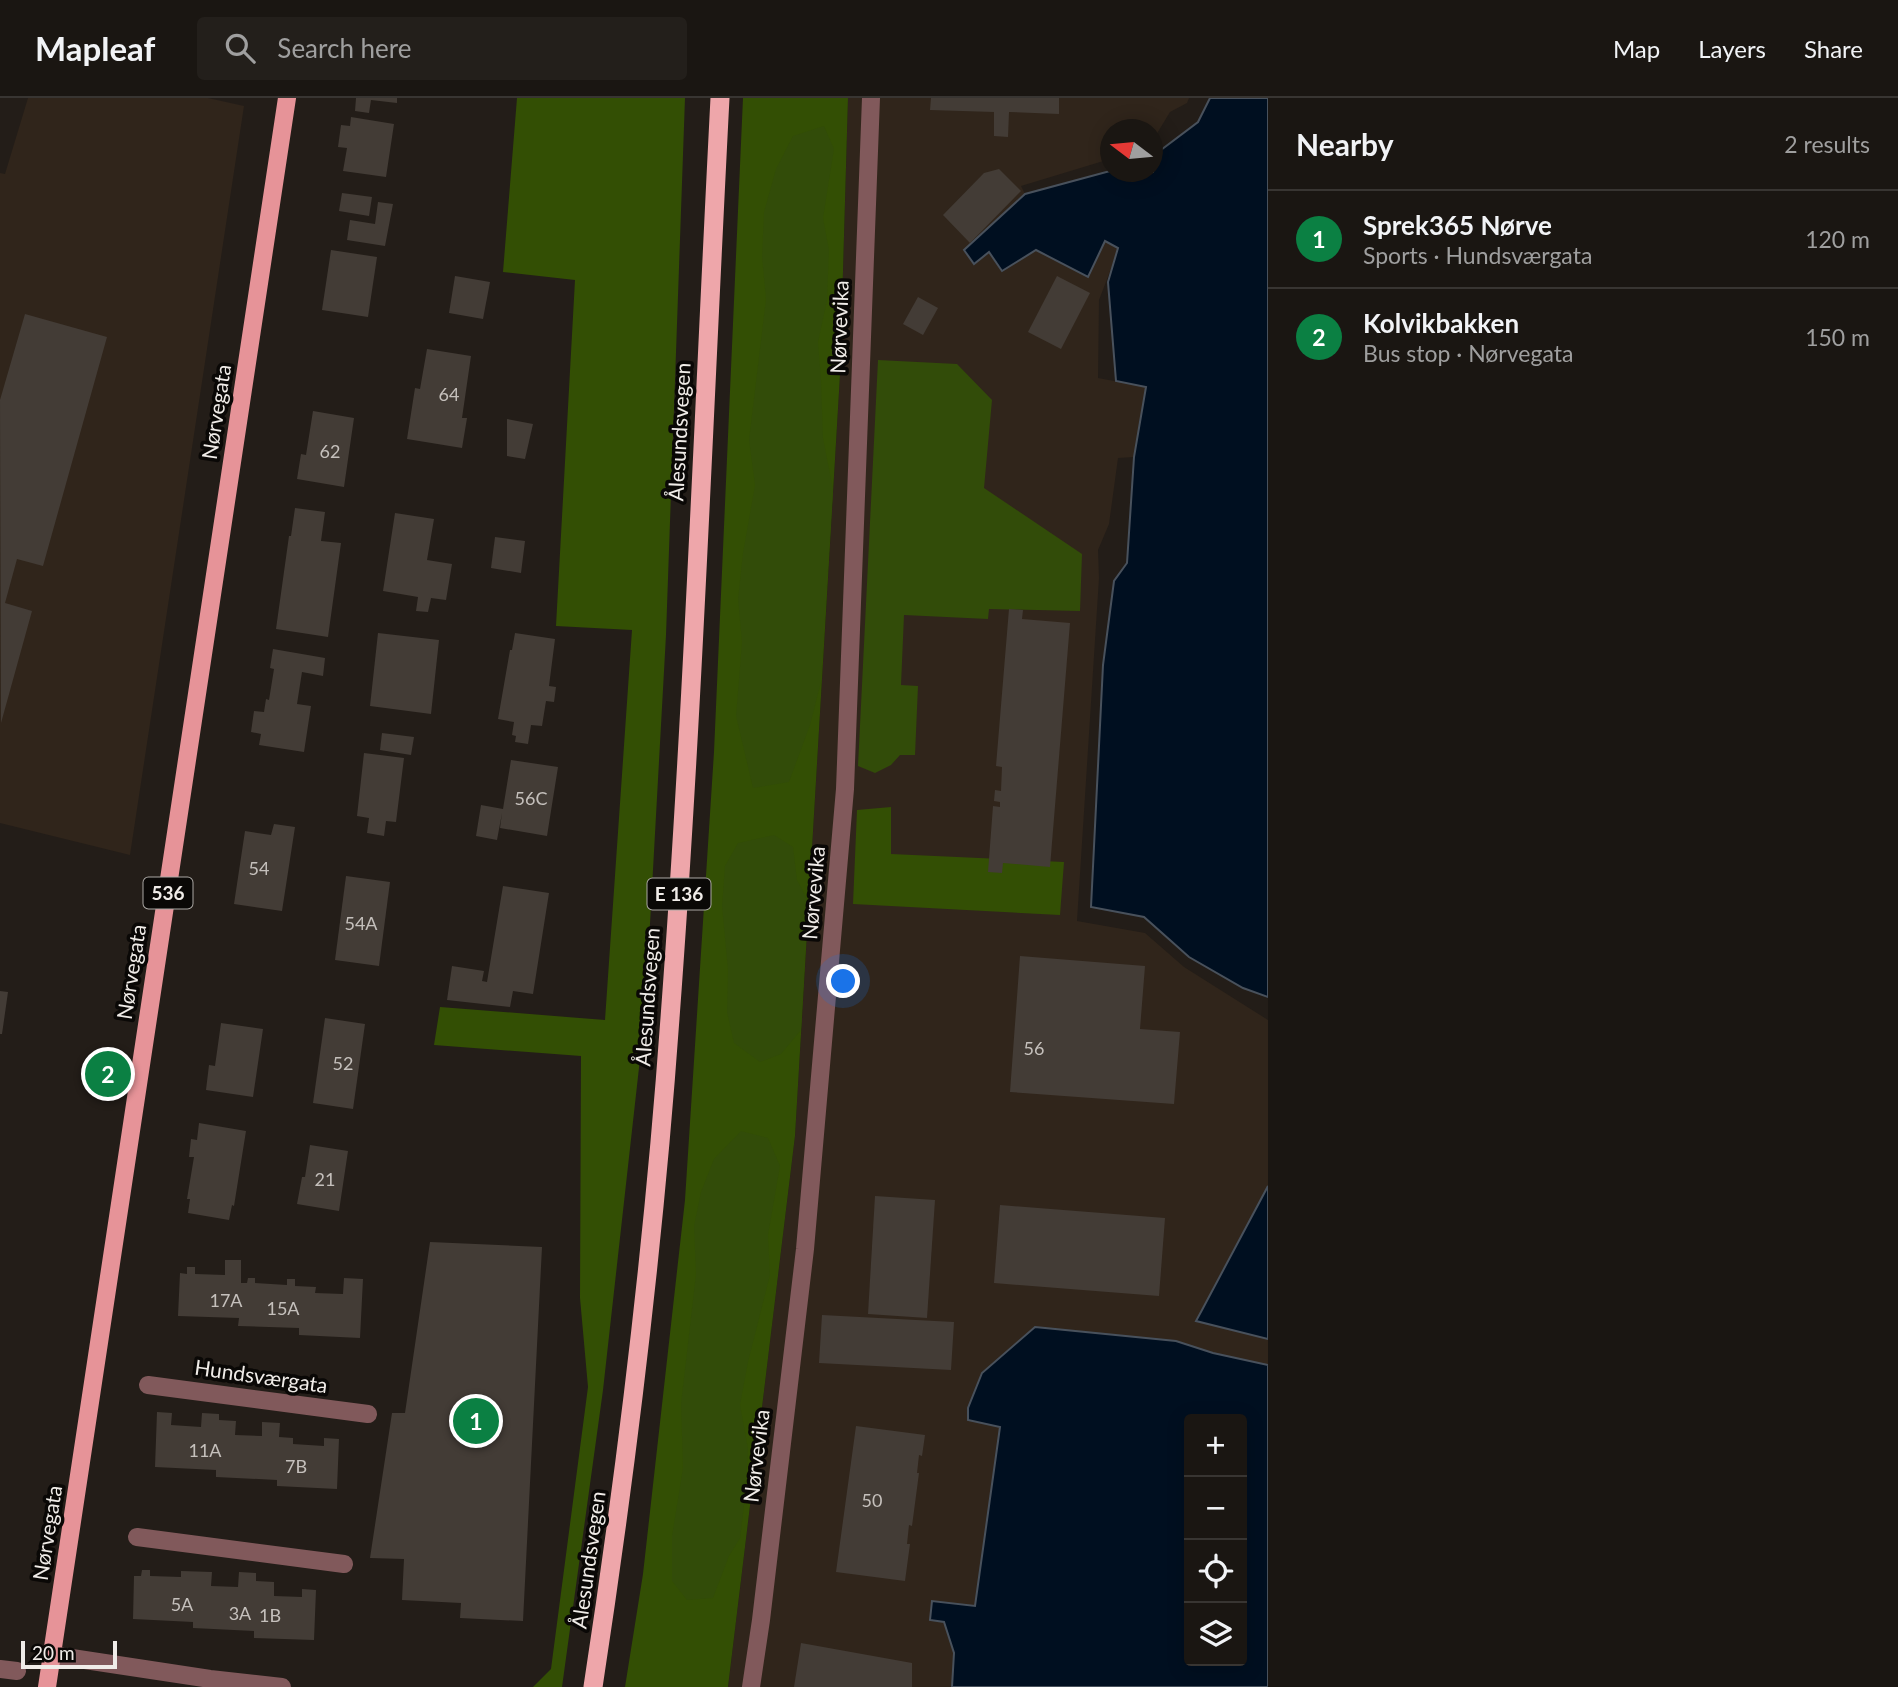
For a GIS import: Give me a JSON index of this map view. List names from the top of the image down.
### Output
{
  "streets": {
    "highway": ["Ålesundsvegen", "E 136"],
    "main road": ["Nørvegata", "536"],
    "street": ["Nørvevika", "Hundsværgata"]
  },
  "house_numbers": [
    "64",
    "62",
    "56C",
    "54",
    "54A",
    "56",
    "52",
    "21",
    "17A",
    "15A",
    "11A",
    "7B",
    "50",
    "5A",
    "3A",
    "1B"
  ],
  "scale_bar": "20 m",
  "north": "left",
  "page": {
    "header": "Mapleaf",
    "search": "Search here",
    "nav": ["Map", "Layers", "Share"],
    "heading": ["Nearby", "2 results"],
    "list": [
      {
        "mark": "1",
        "name": "Sprek365 Nørve",
        "note": "Sports · Hundsværgata",
        "value": "120 m"
      },
      {
        "mark": "2",
        "name": "Kolvikbakken",
        "note": "Bus stop · Nørvegata",
        "value": "150 m"
      }
    ],
    "pins": ["2", "1"],
    "map_buttons": ["+", "−"],
    "scale": "20 m"
  }
}
